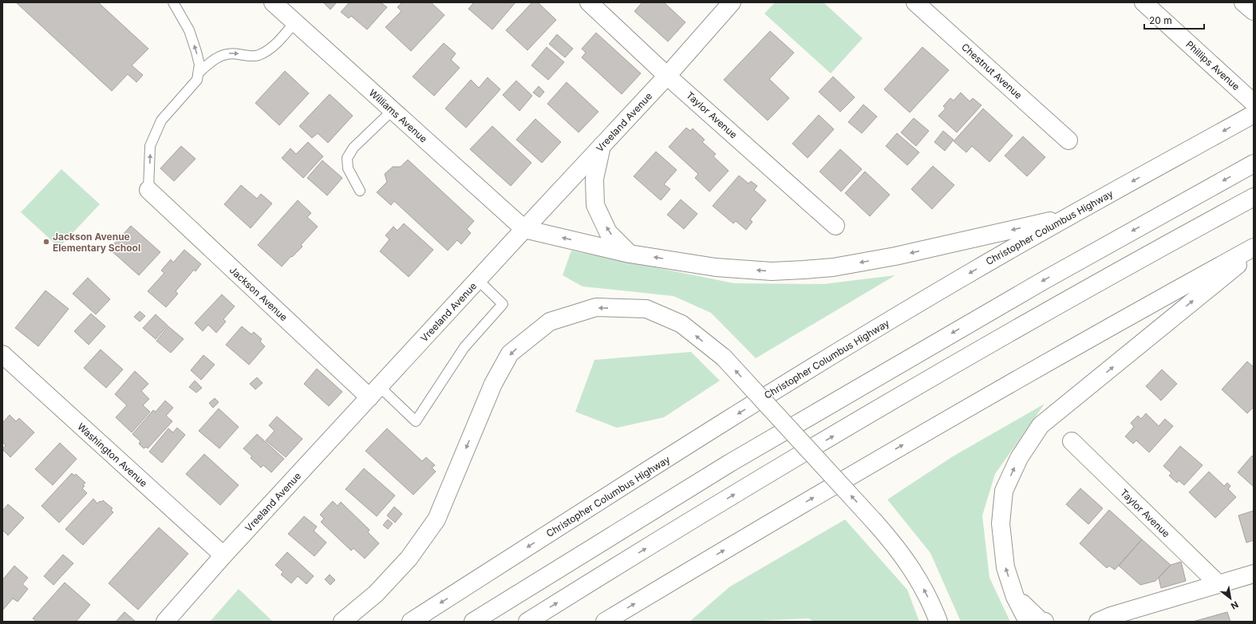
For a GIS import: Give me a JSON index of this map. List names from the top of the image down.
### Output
{
  "streets": {
    "main road": [
      "Phillips Avenue",
      "Chestnut Avenue",
      "Taylor Avenue",
      "Williams Avenue",
      "Vreeland Avenue",
      "Christopher Columbus Highway",
      "Jackson Avenue",
      "Washington Avenue"
    ]
  },
  "crossings": [
    ["Taylor Avenue", "Vreeland Avenue"],
    ["Williams Avenue", "Vreeland Avenue"],
    ["Vreeland Avenue", "Jackson Avenue"],
    ["Vreeland Avenue", "Washington Avenue"]
  ],
  "places": ["Jackson Avenue Elementary School"],
  "scale_bar": "20 m",
  "north": "bottom right"
}
